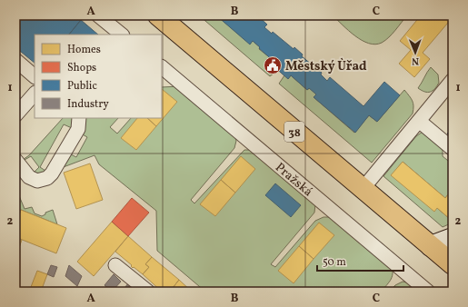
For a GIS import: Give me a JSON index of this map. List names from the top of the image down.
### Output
{
  "streets": {
    "main road": ["38"],
    "street": ["Pražská"]
  },
  "places": {
    "public building": ["Městský Ùřad"]
  },
  "legend": [
    "Homes",
    "Shops",
    "Public",
    "Industry"
  ],
  "scale_bar": "50 m",
  "north": "bottom",
  "grid": {
    "columns": ["A", "B", "C"],
    "rows": ["1", "2"]
  }
}
